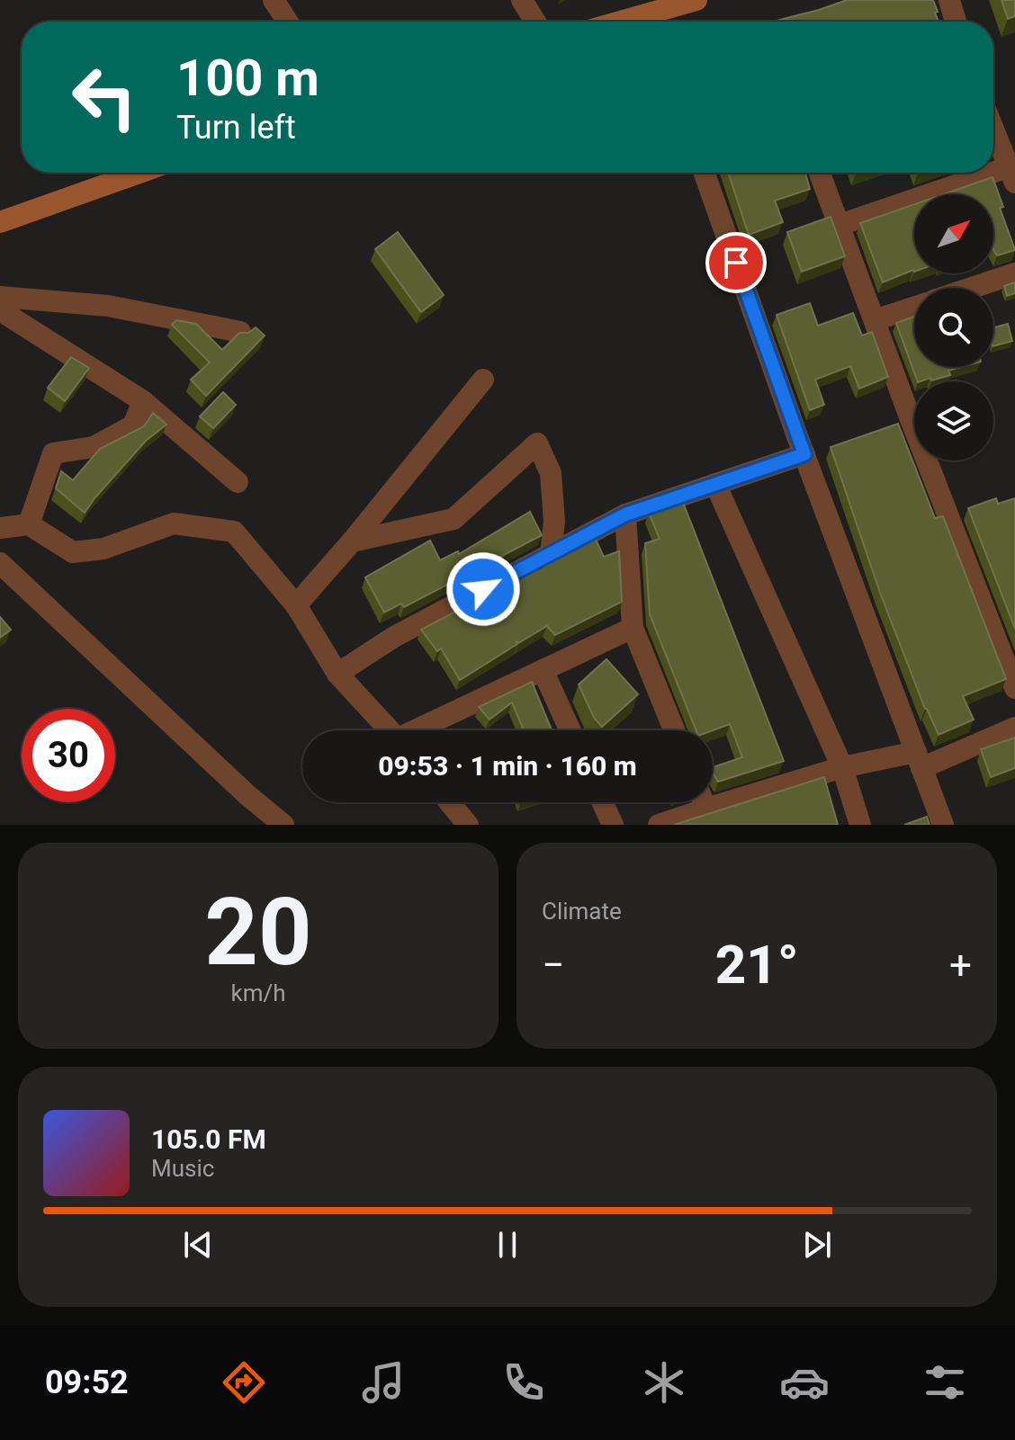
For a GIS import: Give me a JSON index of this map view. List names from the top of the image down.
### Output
{
  "north": "top right",
  "page": {
    "turn": ["100 m", "Turn left"],
    "limit": "30",
    "trip": "09:53 · 1 min · 160 m",
    "tile": [
      ["20", "km/h"],
      "Climate"
    ],
    "heat": ["−", "21°", "+"],
    "song": ["105.0 FM", "Music"],
    "tabs": "09:52"
  }
}
